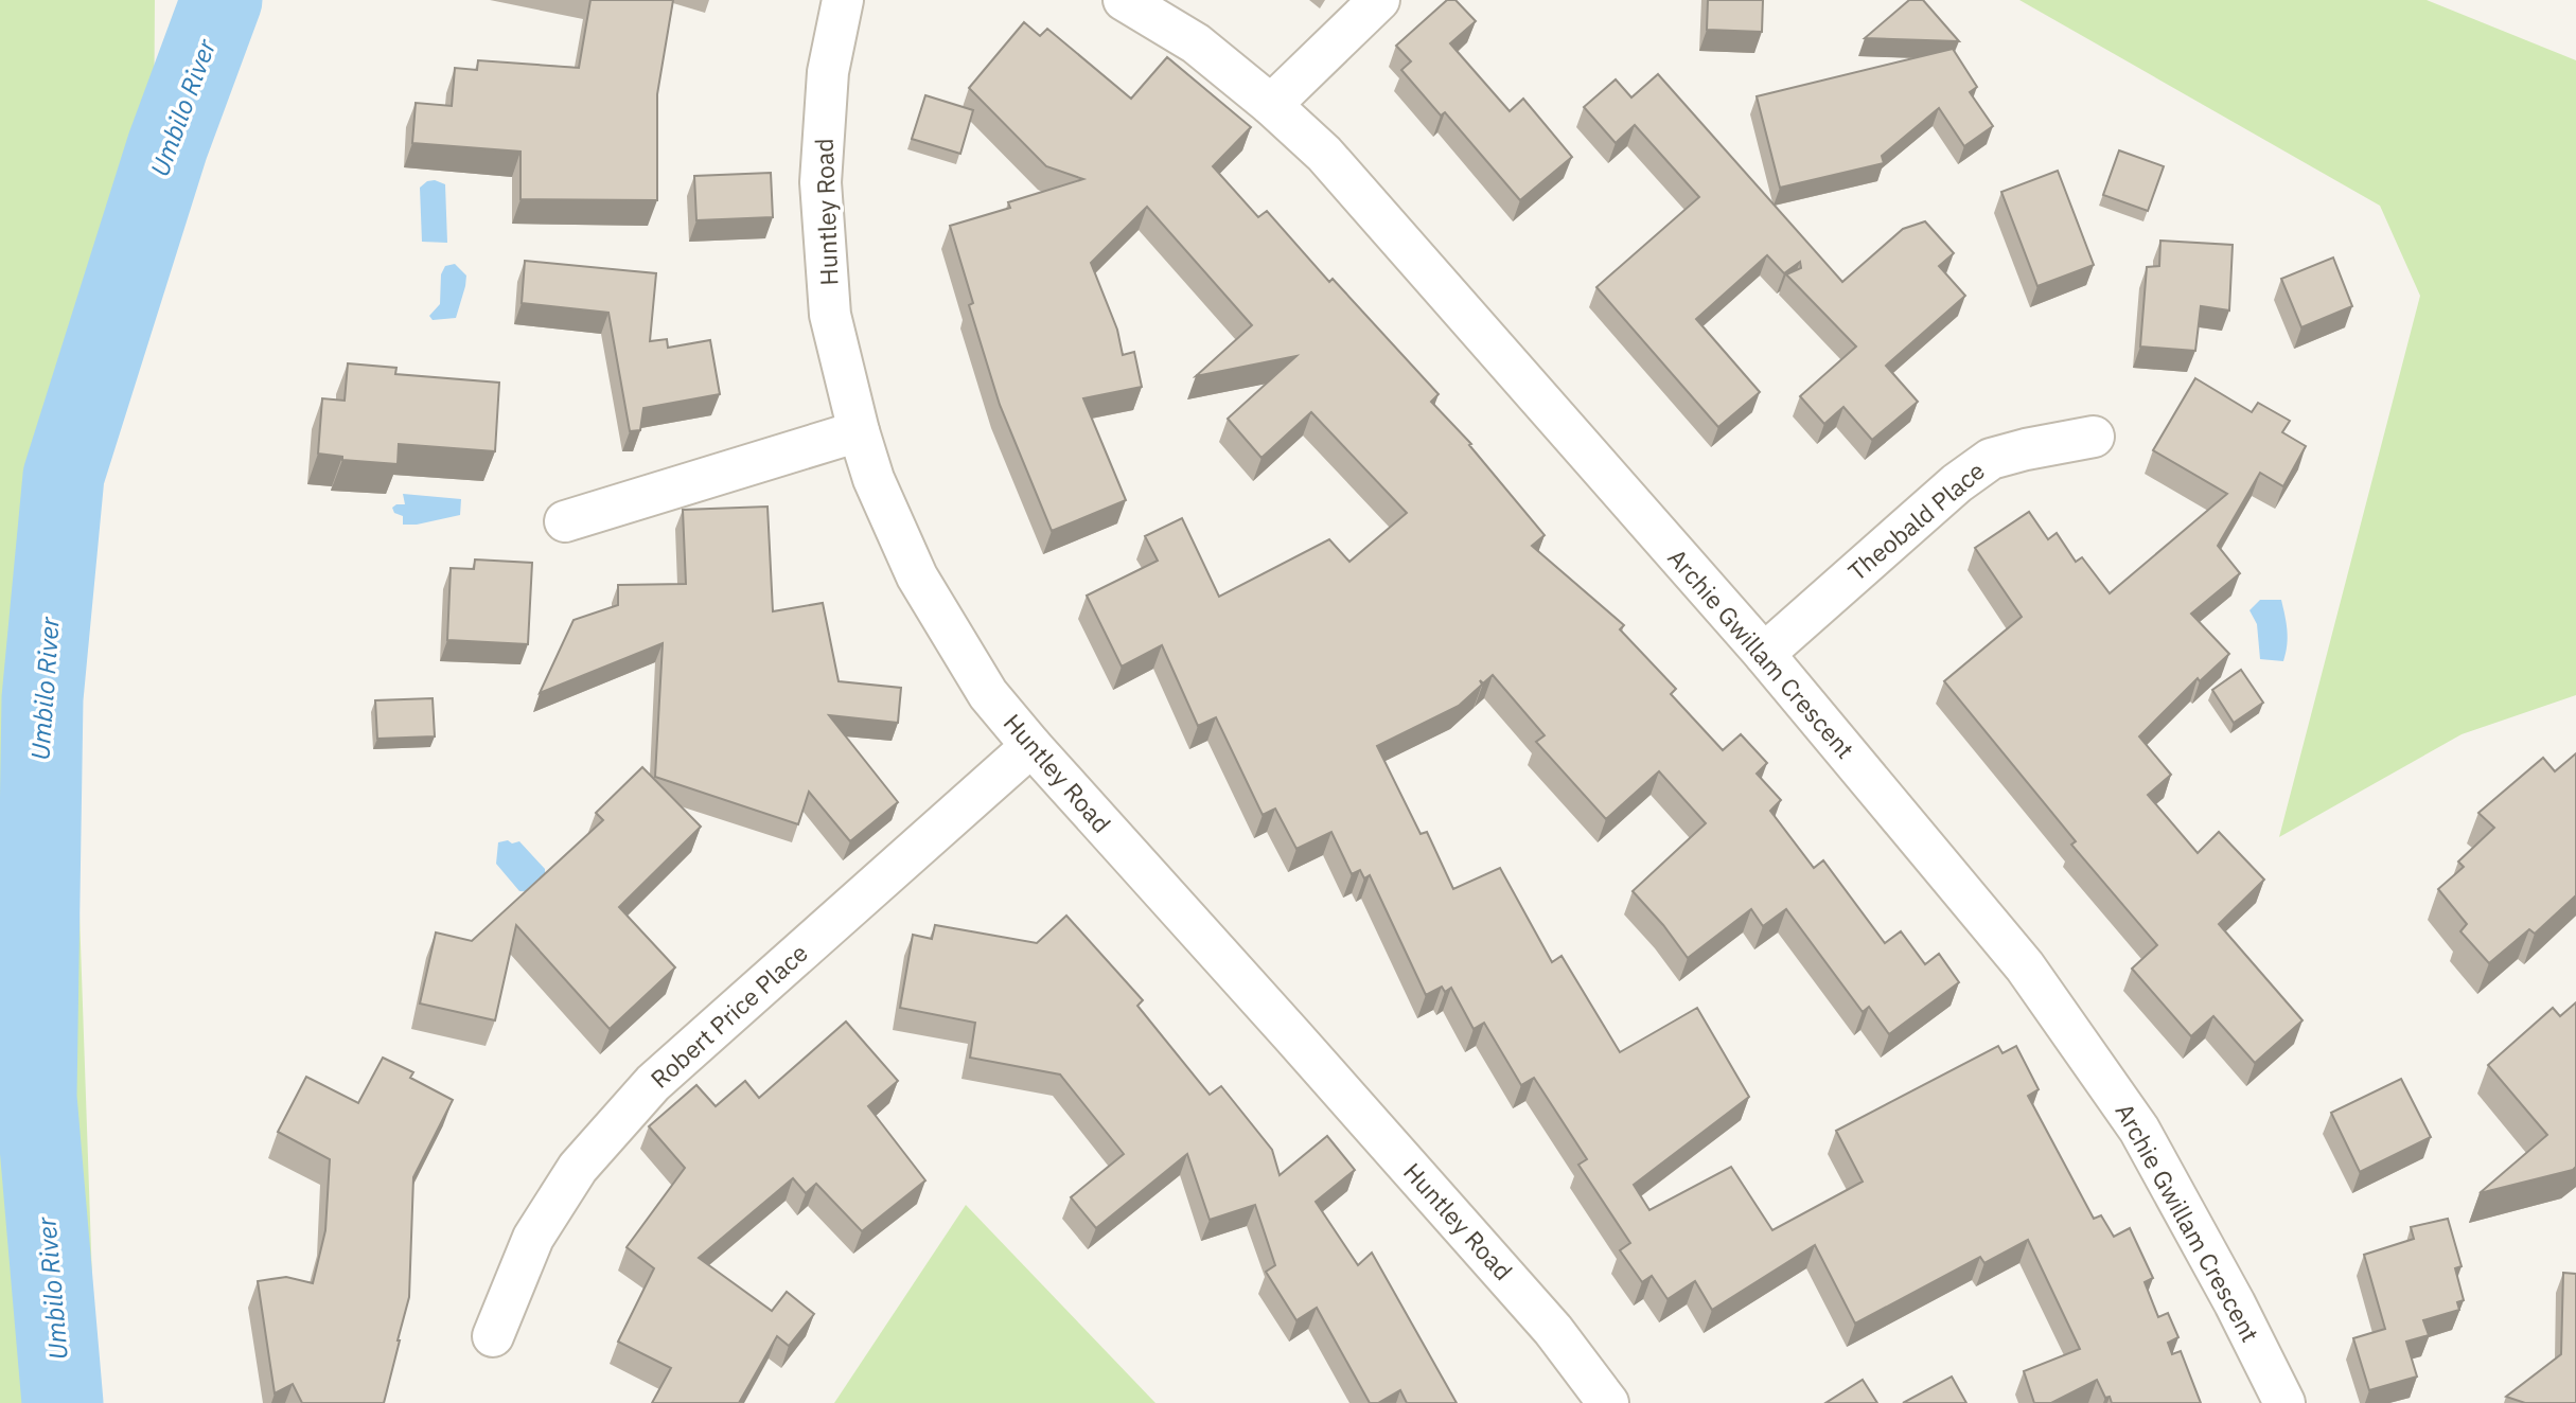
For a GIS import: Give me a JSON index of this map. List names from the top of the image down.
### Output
{
  "streets": {
    "street": [
      "Huntley Road",
      "Theobald Place",
      "Archie Gwillam Crescent",
      "Robert Price Place"
    ]
  },
  "crossings": [
    ["Huntley Road", "Robert Price Place"],
    ["Theobald Place", "Archie Gwillam Crescent"]
  ],
  "water": ["Umbilo River"]
}
